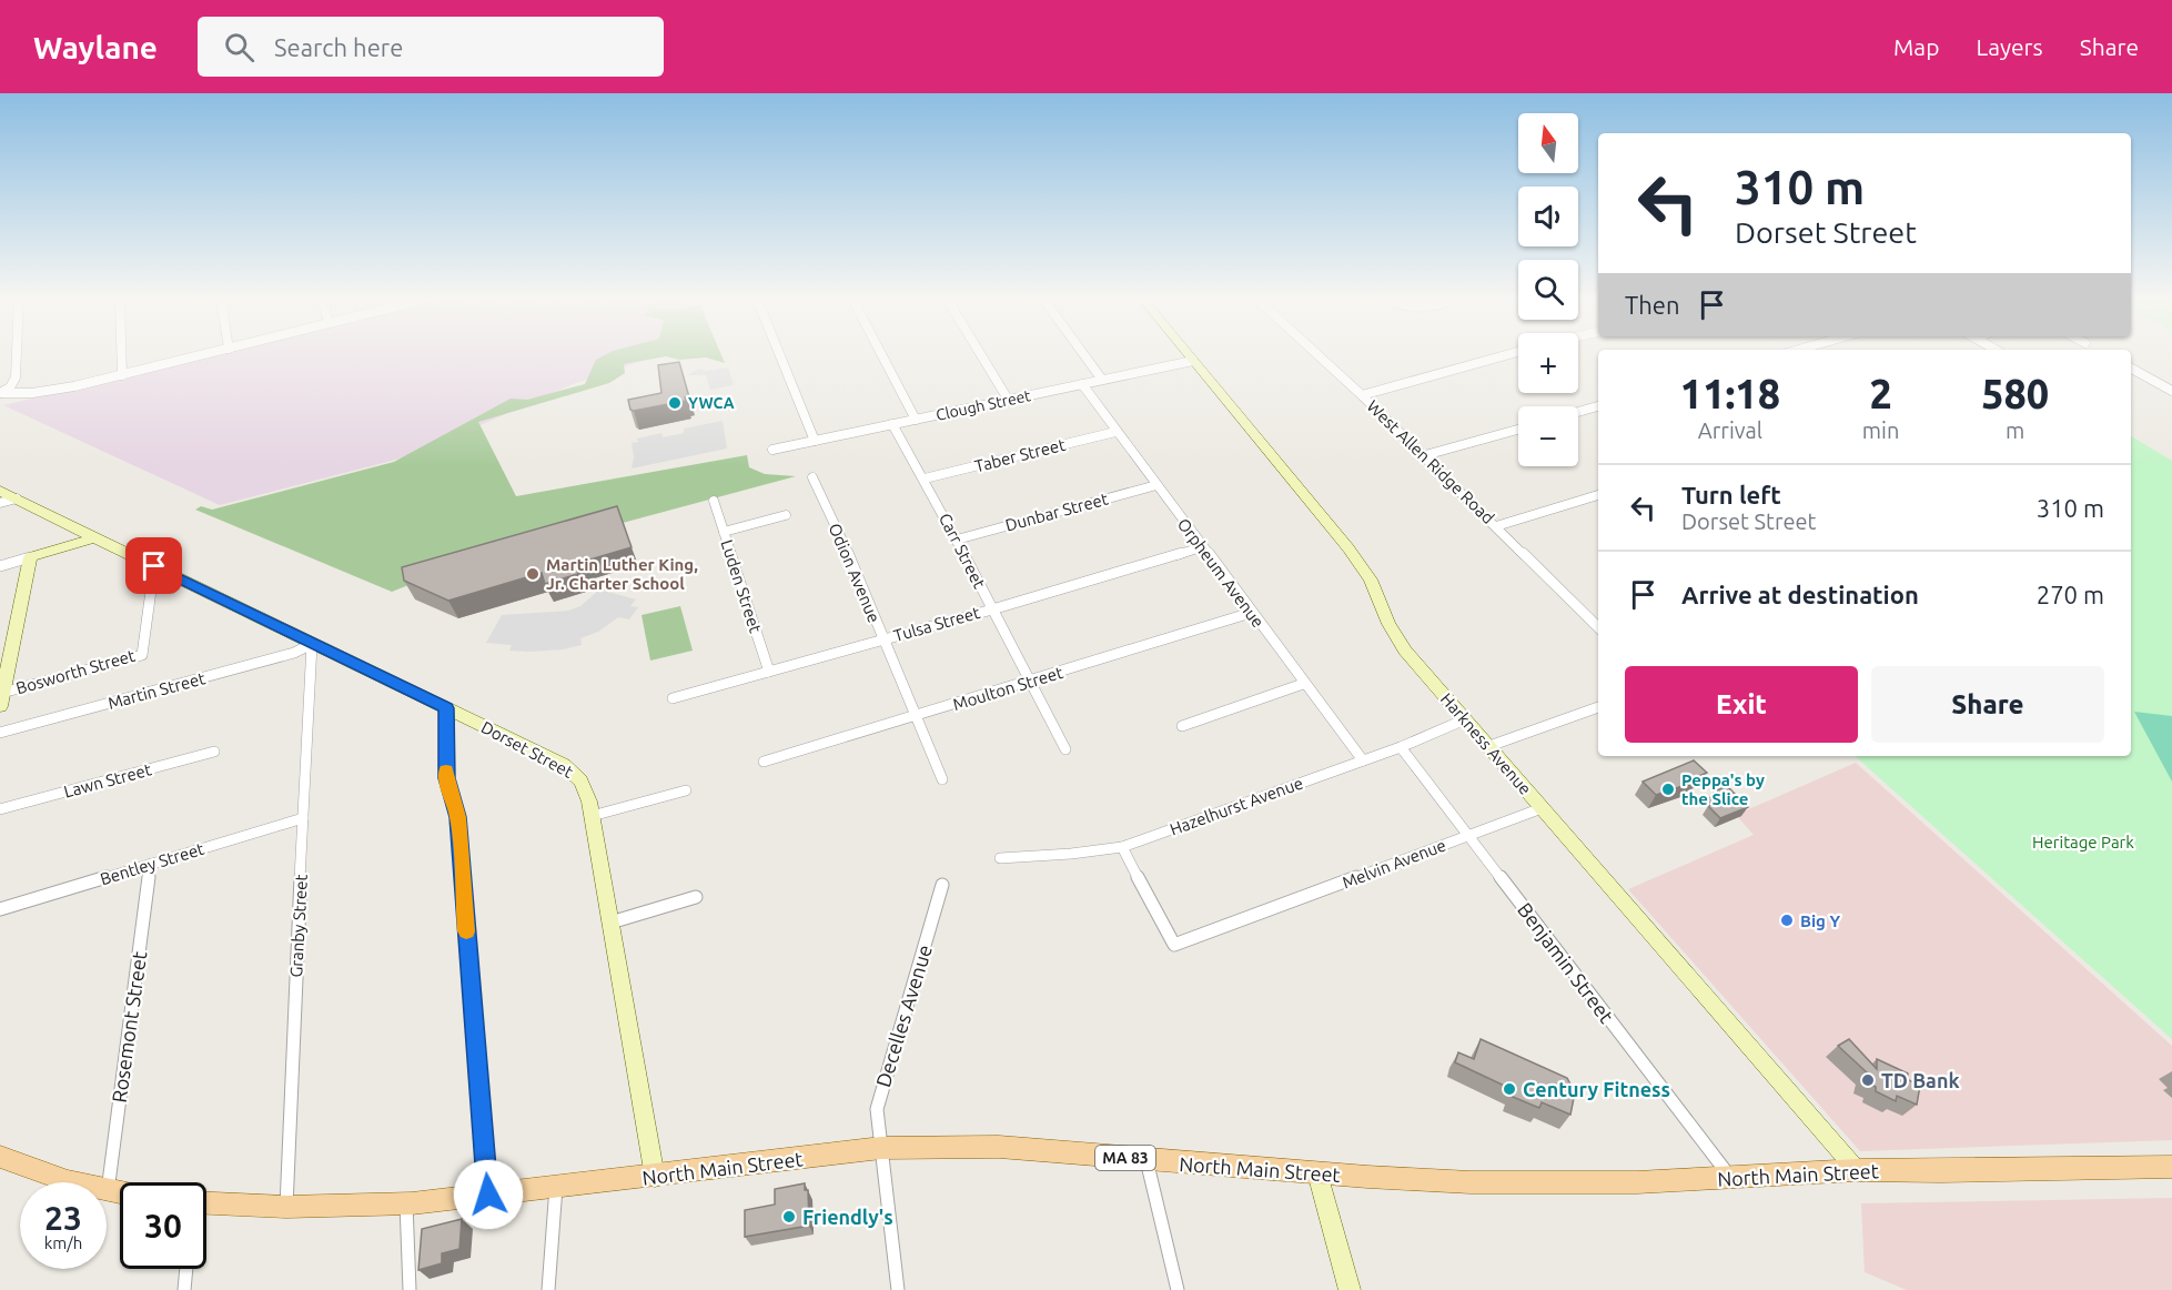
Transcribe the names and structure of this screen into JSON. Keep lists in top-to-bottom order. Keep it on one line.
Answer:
{"streets":{"main road":["MA 83","North Main Street"],"street":["Clough Street","Taber Street","West Allen Ridge Road","Dunbar Street","Carr Street","Odion Avenue","Orpheum Avenue","Luden Street","Tulsa Street","Bosworth Street","Moulton Street","Martin Street","Harkness Avenue","Dorset Street","Lawn Street","Hazelhurst Avenue","Bentley Street","Melvin Avenue","Granby Street","Benjamin Street","Decelles Avenue","Rosemont Street"]},"crossings":[["Clough Street","Carr Street"],["Clough Street","Orpheum Avenue"],["Clough Street","Harkness Avenue"],["Taber Street","Carr Street"],["Taber Street","Orpheum Avenue"],["Dunbar Street","Carr Street"],["Dunbar Street","Orpheum Avenue"],["Carr Street","Tulsa Street"],["Carr Street","Moulton Street"],["Odion Avenue","Tulsa Street"],["Odion Avenue","Moulton Street"],["Orpheum Avenue","Tulsa Street"],["Orpheum Avenue","Moulton Street"],["Orpheum Avenue","Hazelhurst Avenue"],["Luden Street","Tulsa Street"],["Bosworth Street","Dorset Street"],["Martin Street","Dorset Street"],["Martin Street","Granby Street"],["Harkness Avenue","Hazelhurst Avenue"],["Harkness Avenue","Melvin Avenue"],["Harkness Avenue","North Main Street"],["Dorset Street","Granby Street"],["Dorset Street","North Main Street"],["Hazelhurst Avenue","Melvin Avenue"],["Hazelhurst Avenue","Benjamin Street"],["Bentley Street","Granby Street"],["Bentley Street","Rosemont Street"],["Melvin Avenue","Benjamin Street"],["Granby Street","North Main Street"],["Benjamin Street","North Main Street"],["Decelles Avenue","North Main Street"]],"parks":["Heritage Park"],"places":["YWCA","Martin Luther King, Jr. Charter School","Peppa's by the Slice","Big Y","TD Bank","Century Fitness","Friendly's"],"north":"top","page":{"header":"Waylane","search":"Search here","nav":["Map","Layers","Share"],"map_buttons":["+","−"],"turn":["310 m","Dorset Street"],"then":"Then","eta":["11:18","Arrival","2","min","580","m"],"list":[{"name":"Turn left","note":"Dorset Street","value":"310 m"},{"name":"Arrive at destination","value":"270 m"}],"buttons":["Exit","Share"],"speed":"23 km/h","limit":"30"}}
